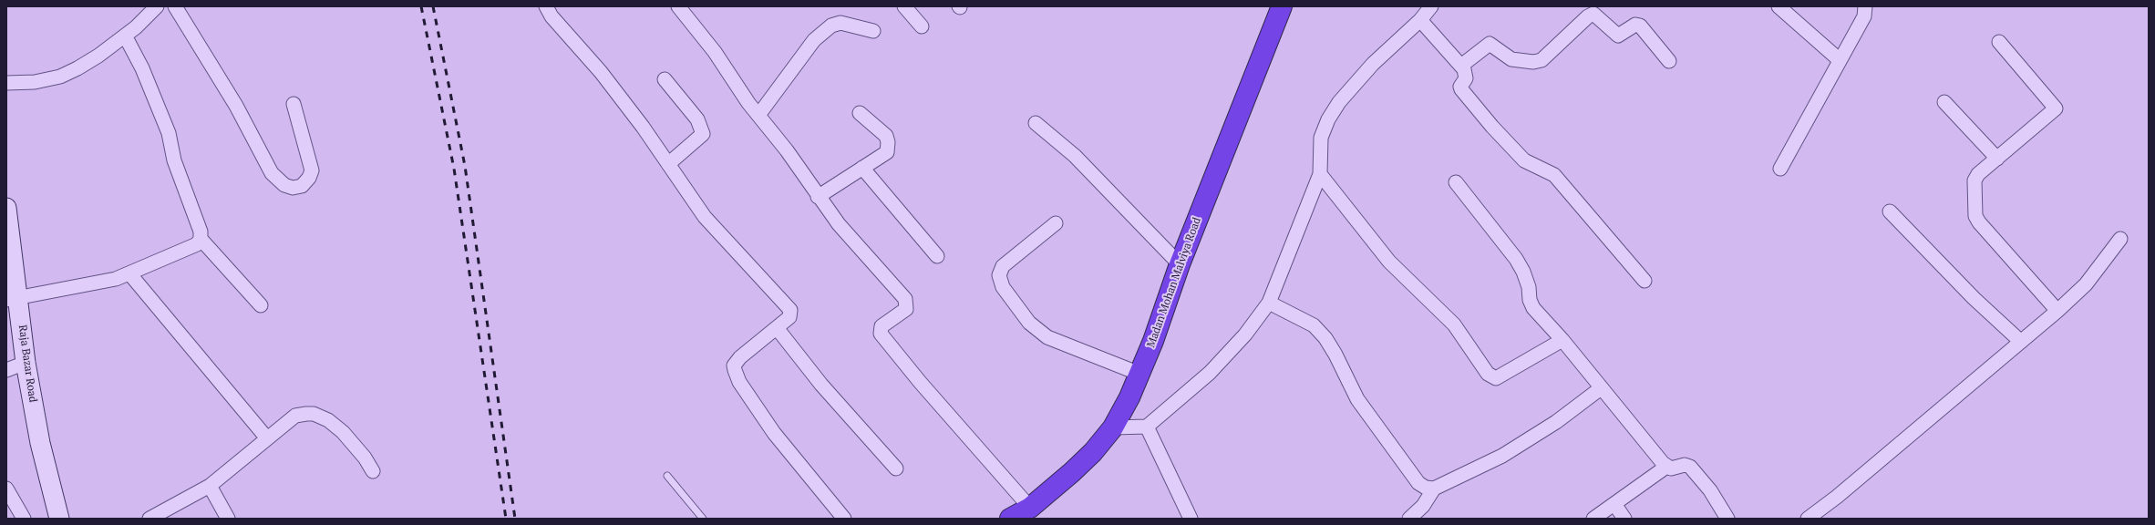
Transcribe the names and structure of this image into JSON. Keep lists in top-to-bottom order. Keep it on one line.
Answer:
{"streets":{"highway":["Madan Mohan Malviya Road"],"street":["Raja Bazar Road"]}}
